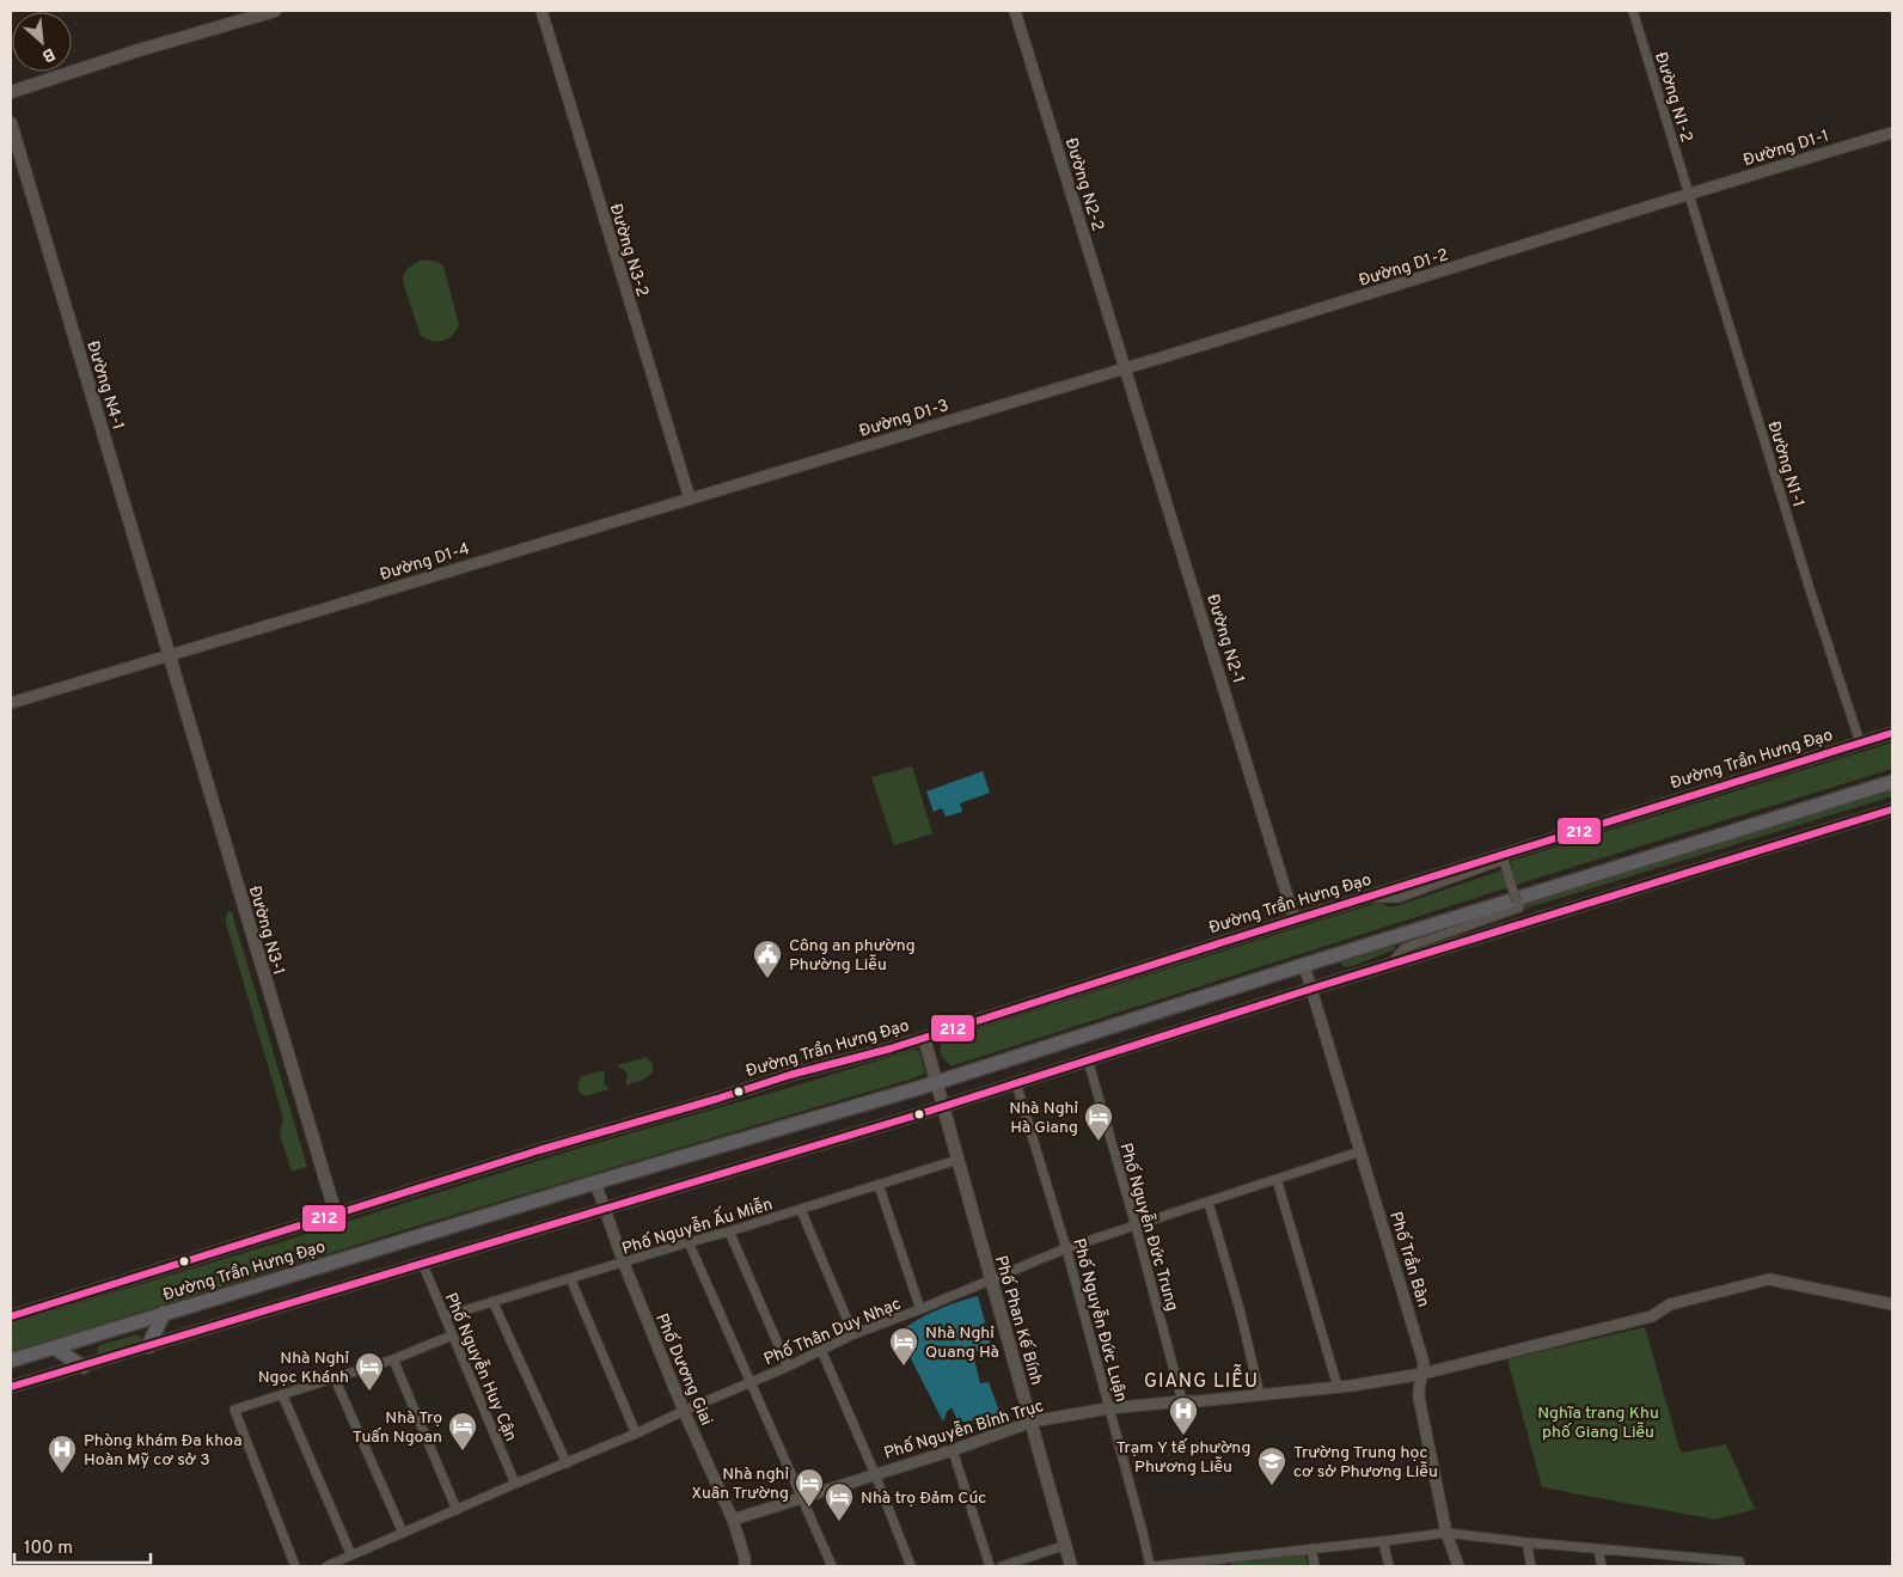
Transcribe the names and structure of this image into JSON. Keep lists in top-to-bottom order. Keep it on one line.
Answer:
{"streets":{"highway":["Đường Trần Hưng Đạo"],"main road":["Đường N4-1","Đường N3-1","Phố Phan Kế Bính"],"street":["Đường N1-2","Đường D1-1","Đường N2-2","Đường N3-2","Đường D1-2","Đường D1-3","Đường N1-1","Đường D1-4","Đường N2-1","Phố Nguyễn Ấu Miễn","Phố Nguyễn Đức Trung","Phố Trần Bàn","Phố Nguyễn Đức Luận","Phố Thân Duy Nhạc","Phố Nguyễn Huy Cận","Phố Dương Giai","Phố Nguyễn Bỉnh Trục"]},"crossings":[["Đường N1-2","Đường D1-1"],["Đường N1-2","Đường D1-2"],["Đường N1-2","Đường N1-1"],["Đường D1-1","Đường D1-2"],["Đường D1-1","Đường N1-1"],["Đường N2-2","Đường D1-2"],["Đường N2-2","Đường D1-3"],["Đường N2-2","Đường N2-1"],["Đường N3-2","Đường D1-3"],["Đường N3-2","Đường D1-4"],["Đường D1-2","Đường D1-3"],["Đường D1-2","Đường N1-1"],["Đường D1-2","Đường N2-1"],["Đường N4-1","Đường D1-4"],["Đường N4-1","Đường N3-1"],["Đường D1-3","Đường D1-4"],["Đường D1-3","Đường N2-1"],["Đường N1-1","Đường Trần Hưng Đạo"],["Đường D1-4","Đường N3-1"],["Đường N2-1","Đường Trần Hưng Đạo"],["Đường Trần Hưng Đạo","Đường N3-1"],["Đường Trần Hưng Đạo","Phố Trần Bàn"],["Đường Trần Hưng Đạo","Phố Phan Kế Bính"],["Đường Trần Hưng Đạo","Phố Dương Giai"],["Phố Nguyễn Ấu Miễn","Phố Phan Kế Bính"],["Phố Nguyễn Ấu Miễn","Phố Nguyễn Huy Cận"],["Phố Nguyễn Ấu Miễn","Phố Dương Giai"],["Phố Nguyễn Đức Trung","Phố Thân Duy Nhạc"],["Phố Nguyễn Đức Trung","Phố Nguyễn Bỉnh Trục"],["Phố Trần Bàn","Phố Thân Duy Nhạc"],["Phố Trần Bàn","Phố Nguyễn Bỉnh Trục"],["Phố Phan Kế Bính","Phố Thân Duy Nhạc"],["Phố Phan Kế Bính","Phố Nguyễn Bỉnh Trục"],["Phố Nguyễn Đức Luận","Phố Thân Duy Nhạc"],["Phố Nguyễn Đức Luận","Phố Nguyễn Bỉnh Trục"],["Phố Thân Duy Nhạc","Phố Nguyễn Huy Cận"],["Phố Thân Duy Nhạc","Phố Dương Giai"],["Phố Dương Giai","Phố Nguyễn Bỉnh Trục"]],"districts":["GIANG LIỄU"],"parks":["Nghĩa trang Khu phố Giang Liễu"],"places":{"public building":["Công an phường Phường Liễu"],"hotel":["Nhà Nghỉ Hà Giang","Nhà Nghỉ Quang Hà","Nhà Nghỉ Ngọc Khánh","Nhà Trọ Tuấn Ngoan","Nhà nghỉ Xuân Trường","Nhà trọ Đảm Cúc"],"hospital":["Trạm Y tế phường Phương Liễu","Phòng khám Đa khoa Hoàn Mỹ cơ sở 3"],"school or university":["Trường Trung học cơ sở Phương Liễu"]},"lines":["transit line 212"],"scale_bar":"100 m","north":"bottom right"}
